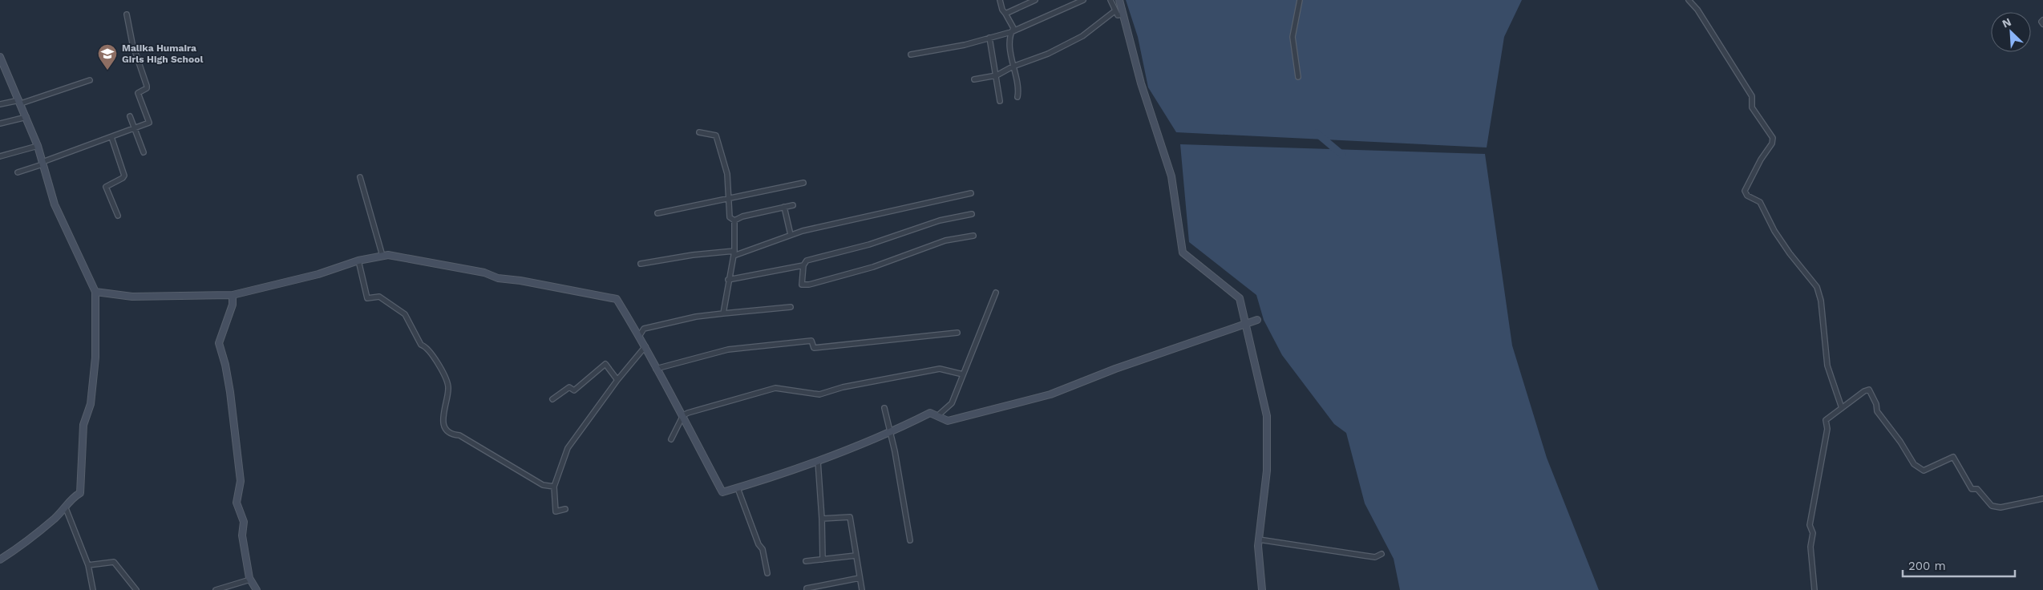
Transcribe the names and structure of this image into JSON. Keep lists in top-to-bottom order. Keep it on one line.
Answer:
{"places":{"school or university":["Malika Humaira Girls High School"]},"scale_bar":"200 m","north":"top left"}
